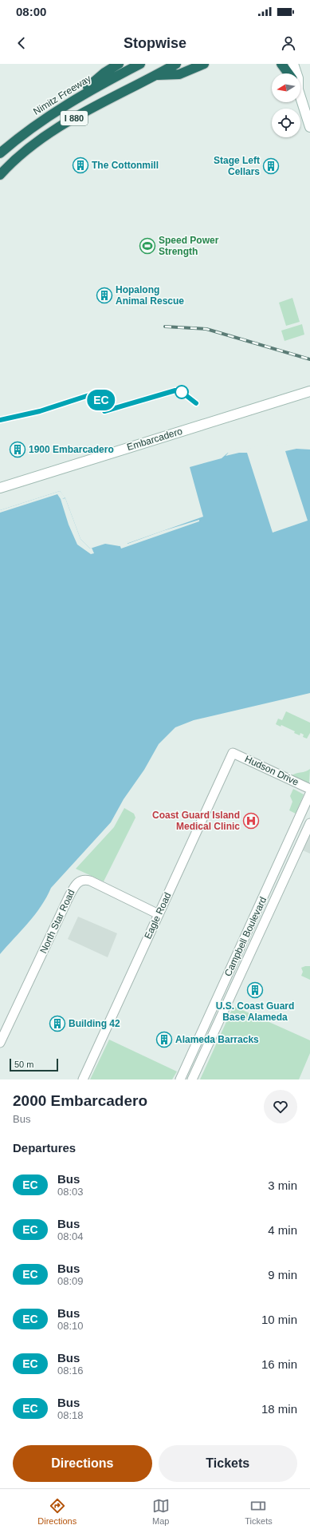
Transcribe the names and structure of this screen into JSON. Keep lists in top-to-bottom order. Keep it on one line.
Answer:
{"streets":{"highway":["Nimitz Freeway","I 880"],"main road":["Embarcadero"],"street":["Hudson Drive","Eagle Road","North Star Road","Campbell Boulevard"]},"crossings":[["Hudson Drive","Eagle Road"],["Eagle Road","North Star Road"]],"places":{"building":["The Cottonmill","Stage Left Cellars","Hopalong Animal Rescue","1900 Embarcadero","U.S. Coast Guard Base Alameda","Building 42","Alameda Barracks"],"sports":["Speed Power Strength"],"hospital":["Coast Guard Island Medical Clinic"]},"lines":["bus line EC"],"scale_bar":"50 m","north":"left","page":{"status":"08:00","header":"Stopwise","on_map":"EC","scale":"50 m","heading":[["2000 Embarcadero","Bus"],"Departures"],"list":[{"mark":"EC","name":"Bus","note":"08:03","value":"3 min"},{"mark":"EC","name":"Bus","note":"08:04","value":"4 min"},{"mark":"EC","name":"Bus","note":"08:09","value":"9 min"},{"mark":"EC","name":"Bus","note":"08:10","value":"10 min"},{"mark":"EC","name":"Bus","note":"08:16","value":"16 min"},{"mark":"EC","name":"Bus","note":"08:18","value":"18 min"}],"buttons":["Directions","Tickets"],"tabs":["Directions","Map","Tickets"]}}
